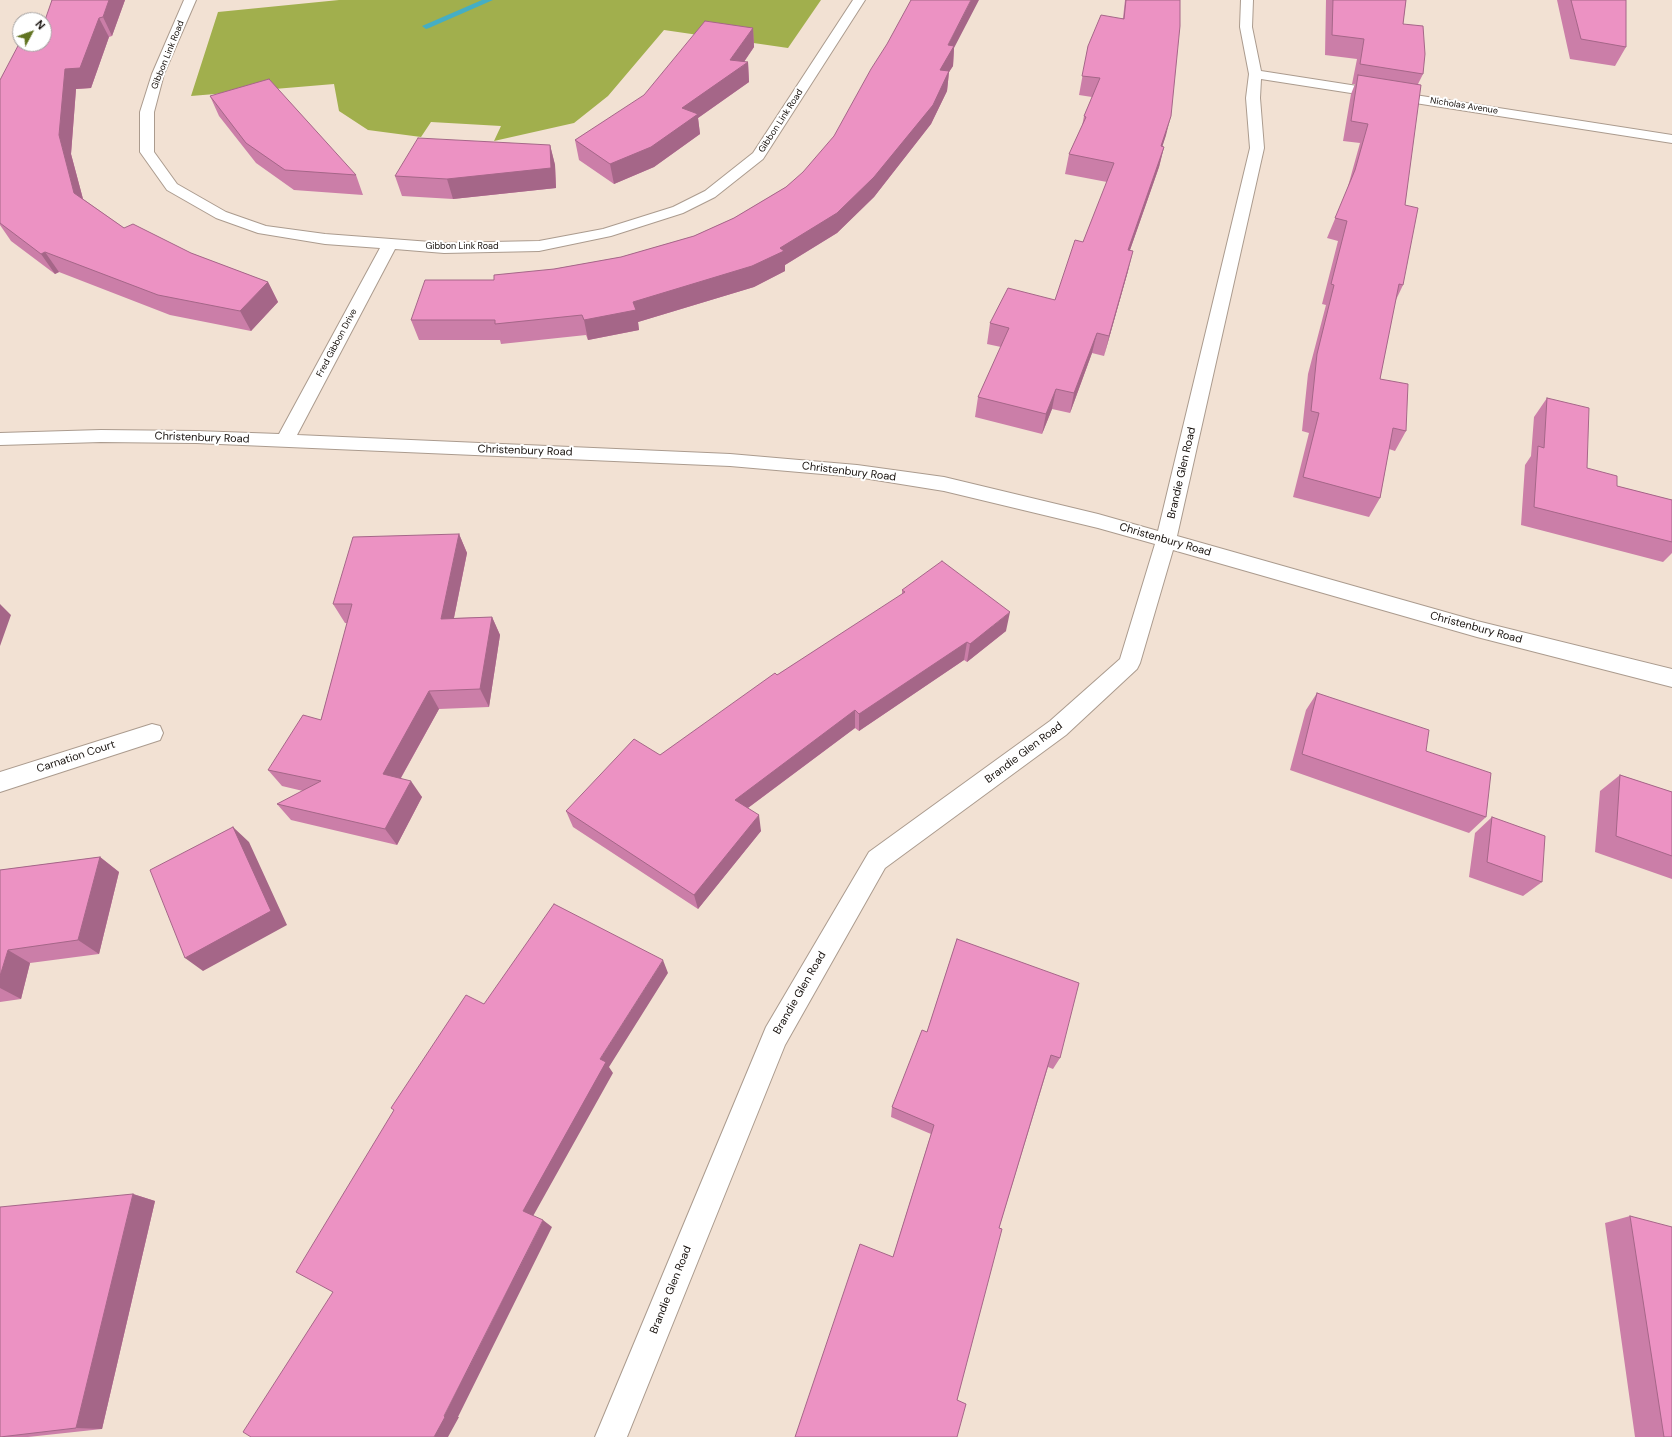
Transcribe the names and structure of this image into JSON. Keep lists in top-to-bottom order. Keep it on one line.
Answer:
{"streets":{"street":["Gibbon Link Road","Nicholas Avenue","Fred Gibbon Drive","Christenbury Road","Brandie Glen Road","Carnation Court"]},"crossings":[["Gibbon Link Road","Fred Gibbon Drive"],["Nicholas Avenue","Brandie Glen Road"],["Fred Gibbon Drive","Christenbury Road"],["Christenbury Road","Brandie Glen Road"]],"north":"top right"}
